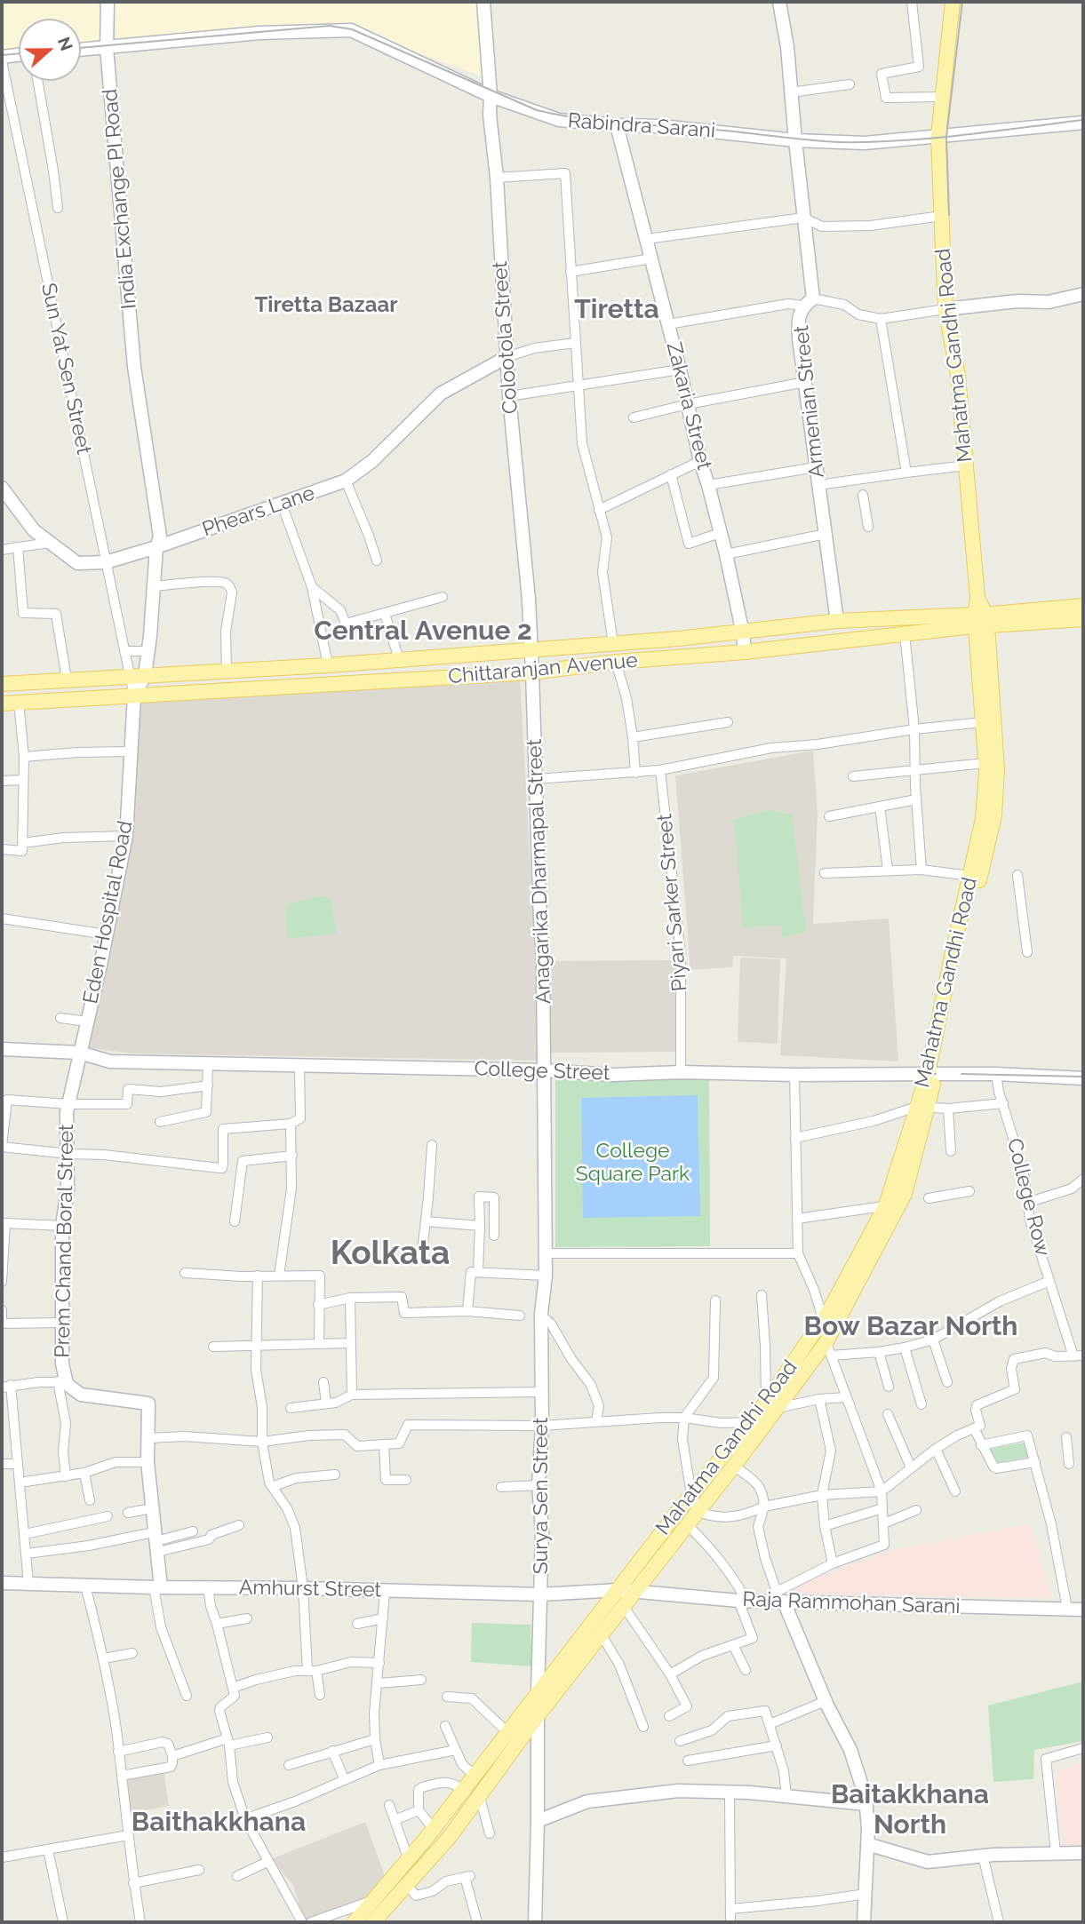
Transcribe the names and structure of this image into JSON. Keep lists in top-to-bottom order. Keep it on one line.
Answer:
{"streets":{"main road":["Rabindra Sarani","India Exchange PI Road","Colootola Street","Mahatma Gandhi Road","Armenian Street","Zakaria Street","Phears Lane","Chittaranjan Avenue","Anagarika Dharmapal Street","Eden Hospital Road","College Street","Prem Chand Boral Street","Surya Sen Street","Amhurst Street","Raja Rammohan Sarani"],"street":["Sun Yat Sen Street","Piyari Sarker Street","College Row"]},"crossings":[["Rabindra Sarani","India Exchange PI Road"],["Rabindra Sarani","Colootola Street"],["Rabindra Sarani","Mahatma Gandhi Road"],["Rabindra Sarani","Armenian Street"],["Rabindra Sarani","Zakaria Street"],["India Exchange PI Road","Sun Yat Sen Street"],["India Exchange PI Road","Phears Lane"],["India Exchange PI Road","Chittaranjan Avenue"],["India Exchange PI Road","Eden Hospital Road"],["Colootola Street","Phears Lane"],["Colootola Street","Chittaranjan Avenue"],["Colootola Street","Anagarika Dharmapal Street"],["Mahatma Gandhi Road","Chittaranjan Avenue"],["Mahatma Gandhi Road","College Street"],["Mahatma Gandhi Road","Surya Sen Street"],["Mahatma Gandhi Road","Amhurst Street"],["Mahatma Gandhi Road","Raja Rammohan Sarani"],["Sun Yat Sen Street","Phears Lane"],["Sun Yat Sen Street","Chittaranjan Avenue"],["Sun Yat Sen Street","Eden Hospital Road"],["Zakaria Street","Chittaranjan Avenue"],["Chittaranjan Avenue","Anagarika Dharmapal Street"],["Chittaranjan Avenue","Eden Hospital Road"],["Anagarika Dharmapal Street","College Street"],["Anagarika Dharmapal Street","Surya Sen Street"],["Piyari Sarker Street","College Street"],["Eden Hospital Road","College Street"],["Eden Hospital Road","Prem Chand Boral Street"],["College Street","College Row"],["College Street","Prem Chand Boral Street"],["College Street","Surya Sen Street"],["Prem Chand Boral Street","Amhurst Street"],["Surya Sen Street","Amhurst Street"],["Amhurst Street","Raja Rammohan Sarani"]],"districts":["Tiretta Bazaar","Tiretta","Central Avenue 2","Kolkata","Bow Bazar North","Baitakkhana North","Baithakkhana"],"parks":["College Square Park"],"north":"right"}
